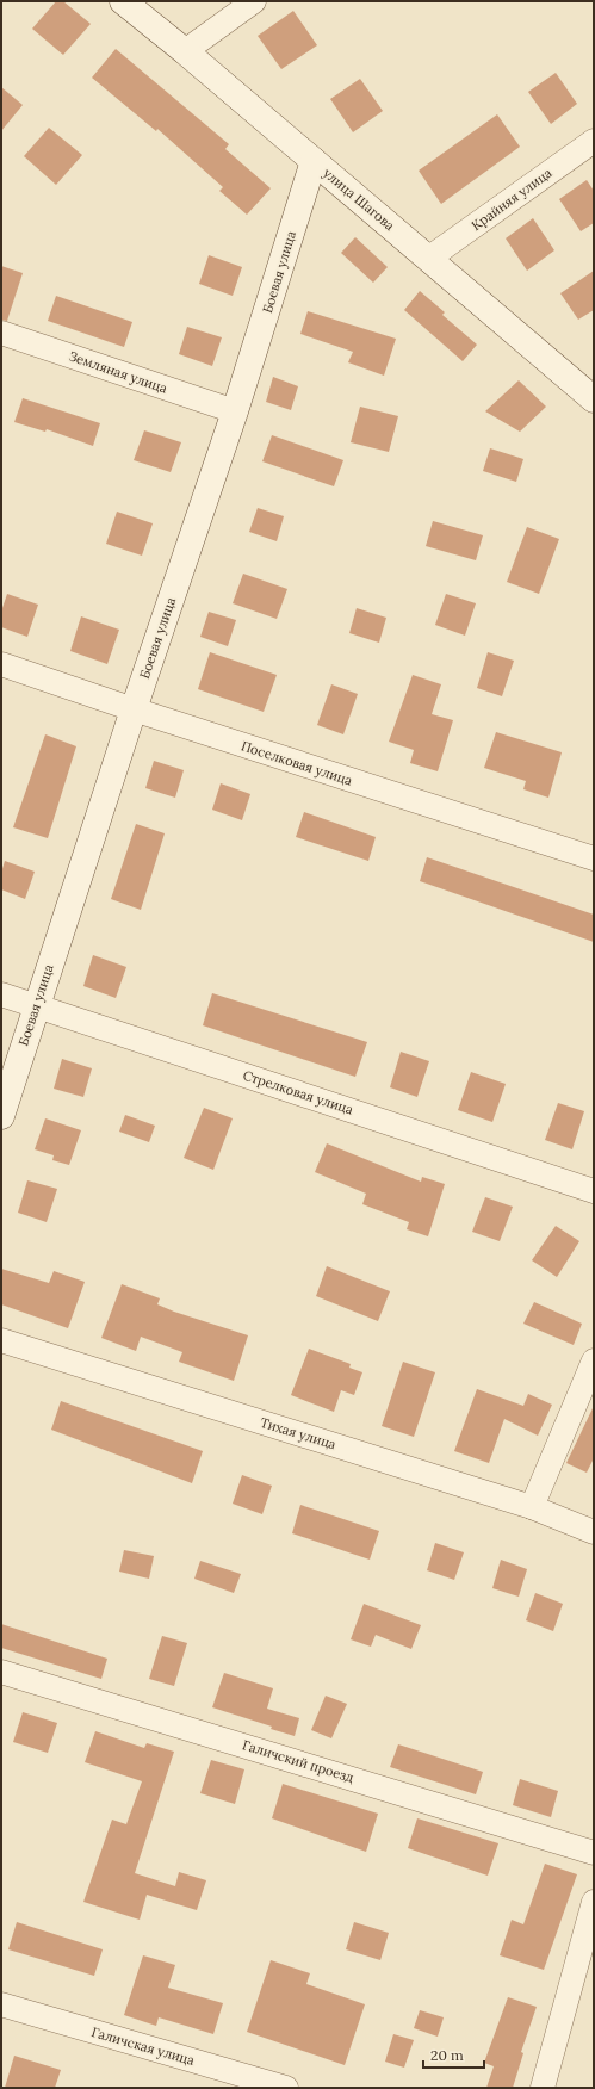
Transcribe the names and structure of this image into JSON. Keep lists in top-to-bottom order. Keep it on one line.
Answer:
{"streets":{"street":["улица Шагова","Крайняя улица","Боевая улица","Земляная улица","Поселковая улица","Стрелковая улица","Тихая улица","Галичский проезд","Галичская улица"]},"crossings":[["улица Шагова","Крайняя улица"],["улица Шагова","Боевая улица"],["Боевая улица","Земляная улица"],["Боевая улица","Поселковая улица"],["Боевая улица","Стрелковая улица"]],"scale_bar":"20 m"}
